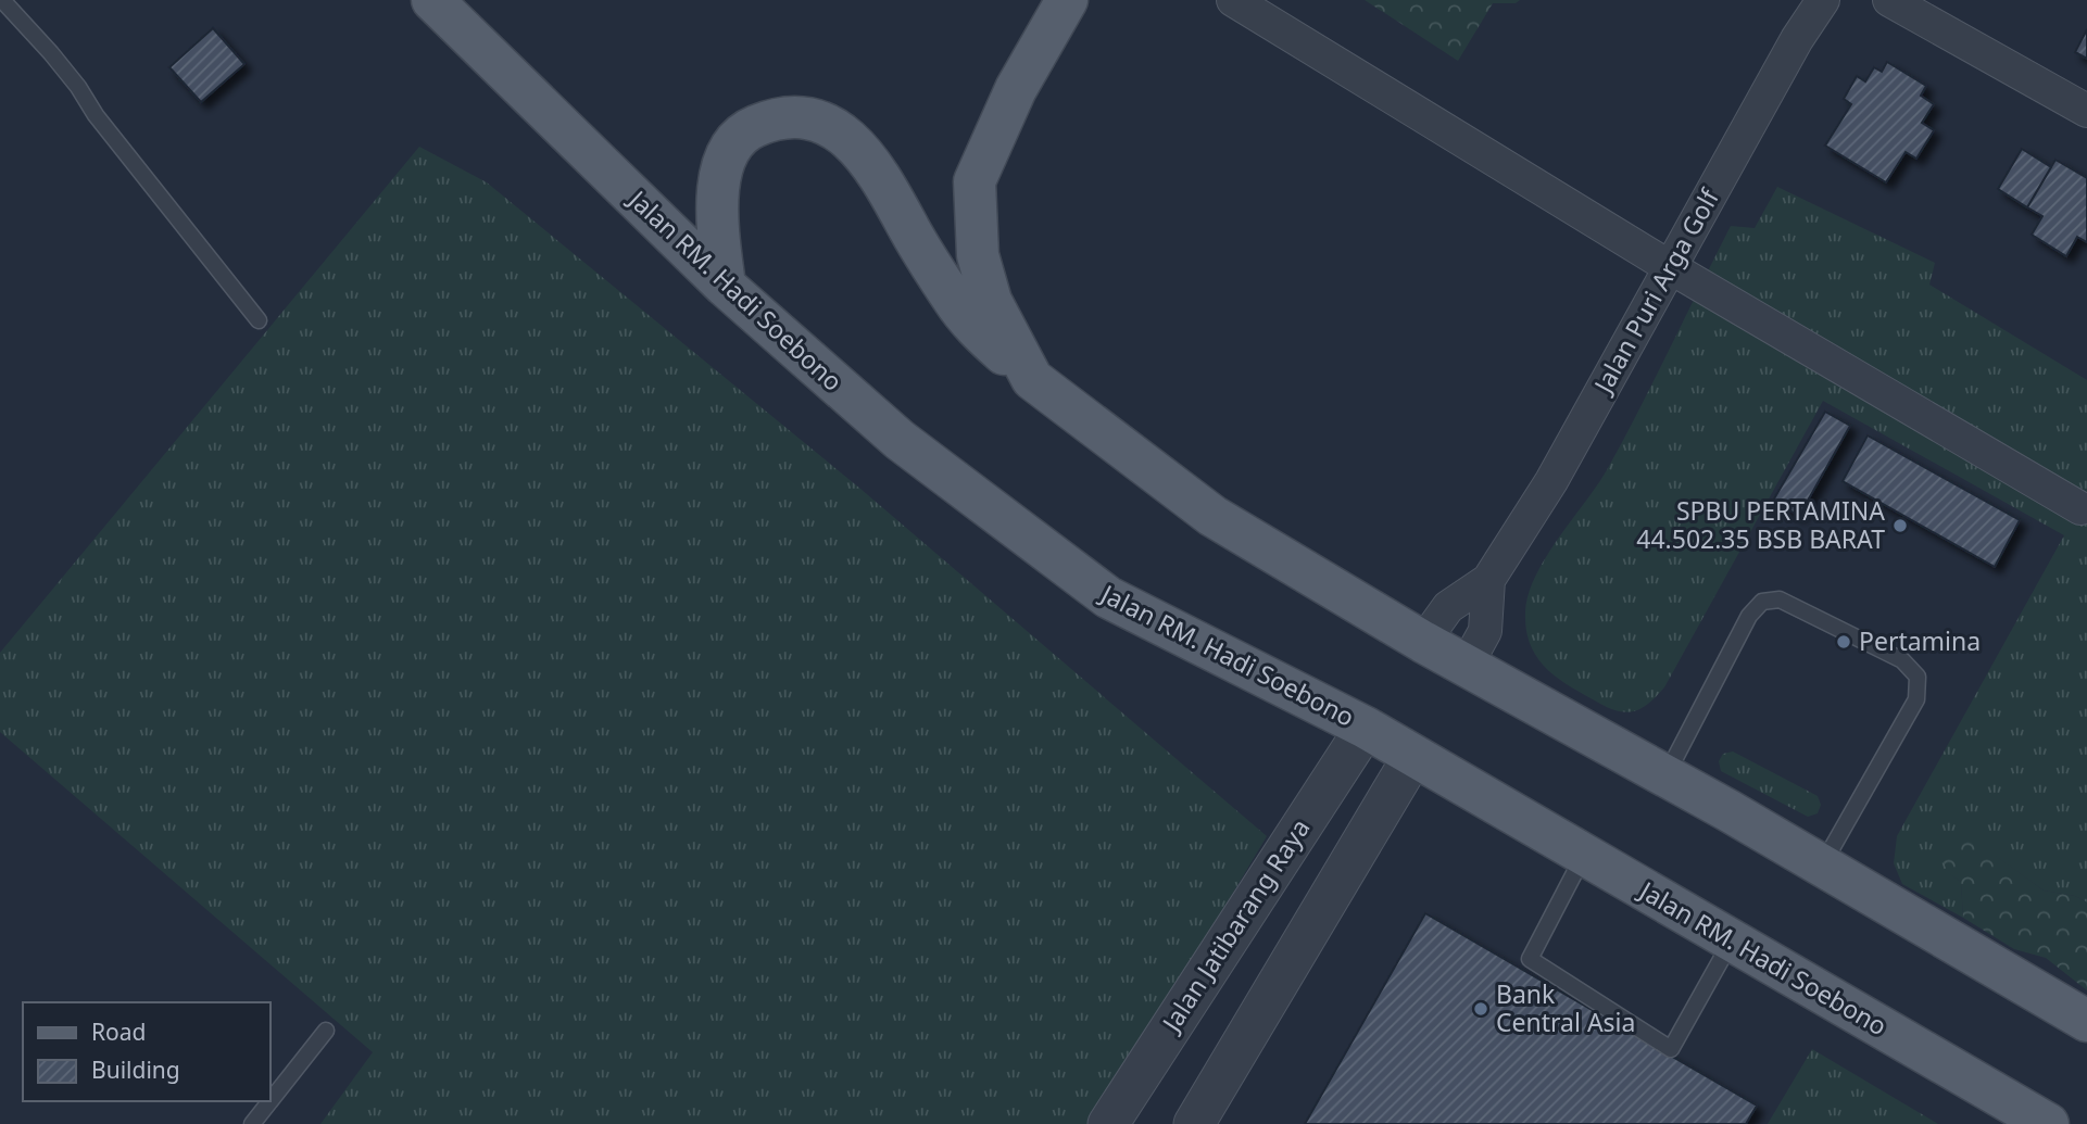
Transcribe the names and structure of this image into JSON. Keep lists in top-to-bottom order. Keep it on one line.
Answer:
{"streets":{"main road":["Jalan RM. Hadi Soebono"],"street":["Jalan Puri Arga Golf","Jalan Jatibarang Raya"]},"crossings":[["Jalan RM. Hadi Soebono","Jalan Jatibarang Raya"]],"places":["SPBU PERTAMINA 44.502.35 BSB BARAT","Pertamina","Bank Central Asia"],"legend":["Road","Building"]}
